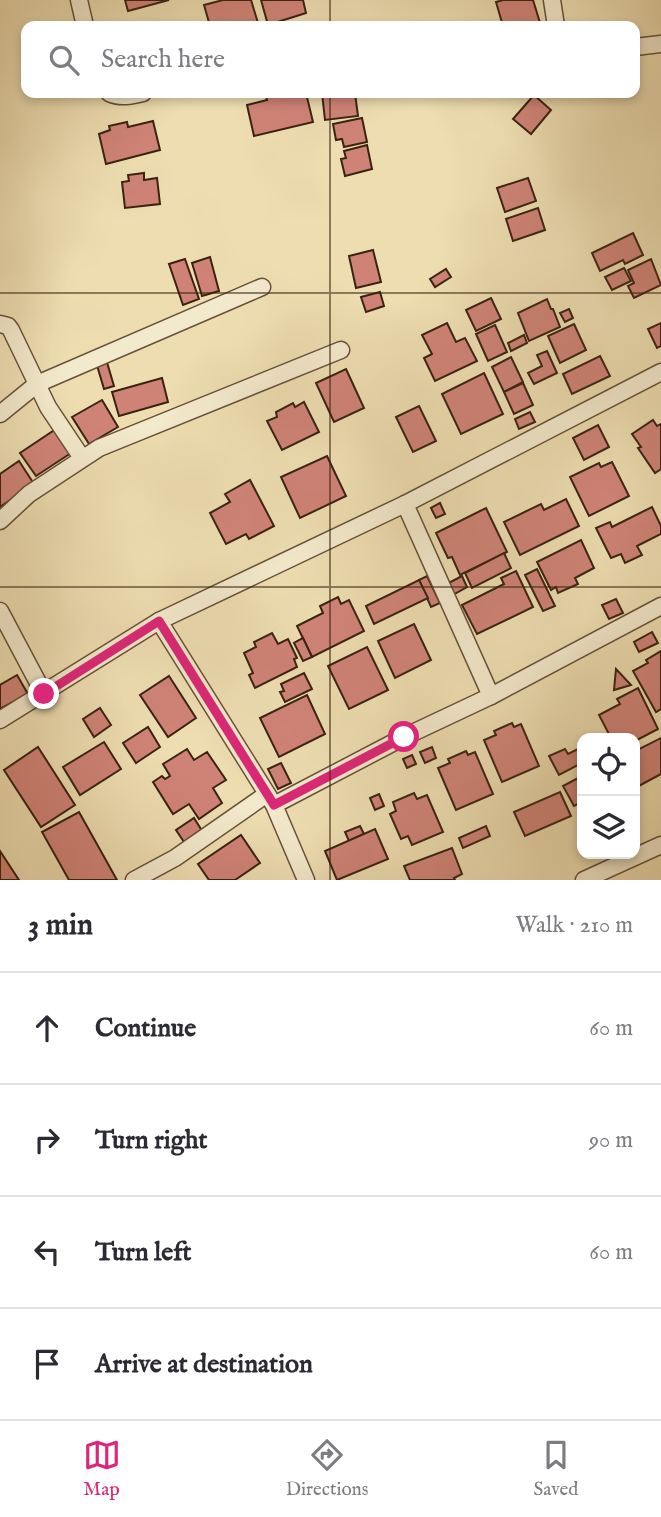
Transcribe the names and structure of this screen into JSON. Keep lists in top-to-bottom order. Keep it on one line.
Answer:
{"page":{"search":"Search here","heading":["3 min","Walk · 210 m"],"list":[["Continue","60 m"],["Turn right","90 m"],["Turn left","60 m"],"Arrive at destination"],"nav":["Map","Directions","Saved"]}}
